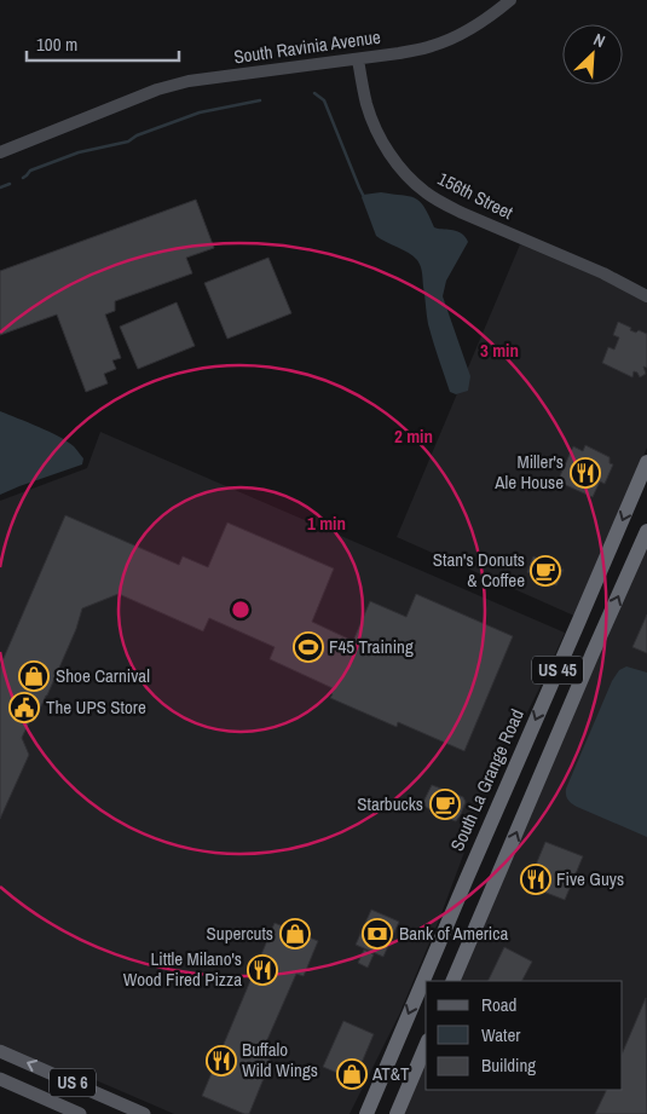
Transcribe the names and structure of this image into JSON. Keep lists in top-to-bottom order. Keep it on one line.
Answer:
{"streets":{"highway":["US 45","South La Grange Road"],"main road":["US 6"],"street":["South Ravinia Avenue","156th Street"]},"crossings":[["South Ravinia Avenue","156th Street"]],"places":{"restaurant":["Miller's Ale House","Five Guys","Little Milano's Wood Fired Pizza","Buffalo Wild Wings"],"cafe":["Stan's Donuts & Coffee","Starbucks"],"sports":["F45 Training"],"shop":["Shoe Carnival","Supercuts","AT&T"],"public building":["The UPS Store"],"bank":["Bank of America"]},"legend":["Road","Water","Building"],"scale_bar":"100 m","north":"top right","rings":["3 min","2 min","1 min"]}
